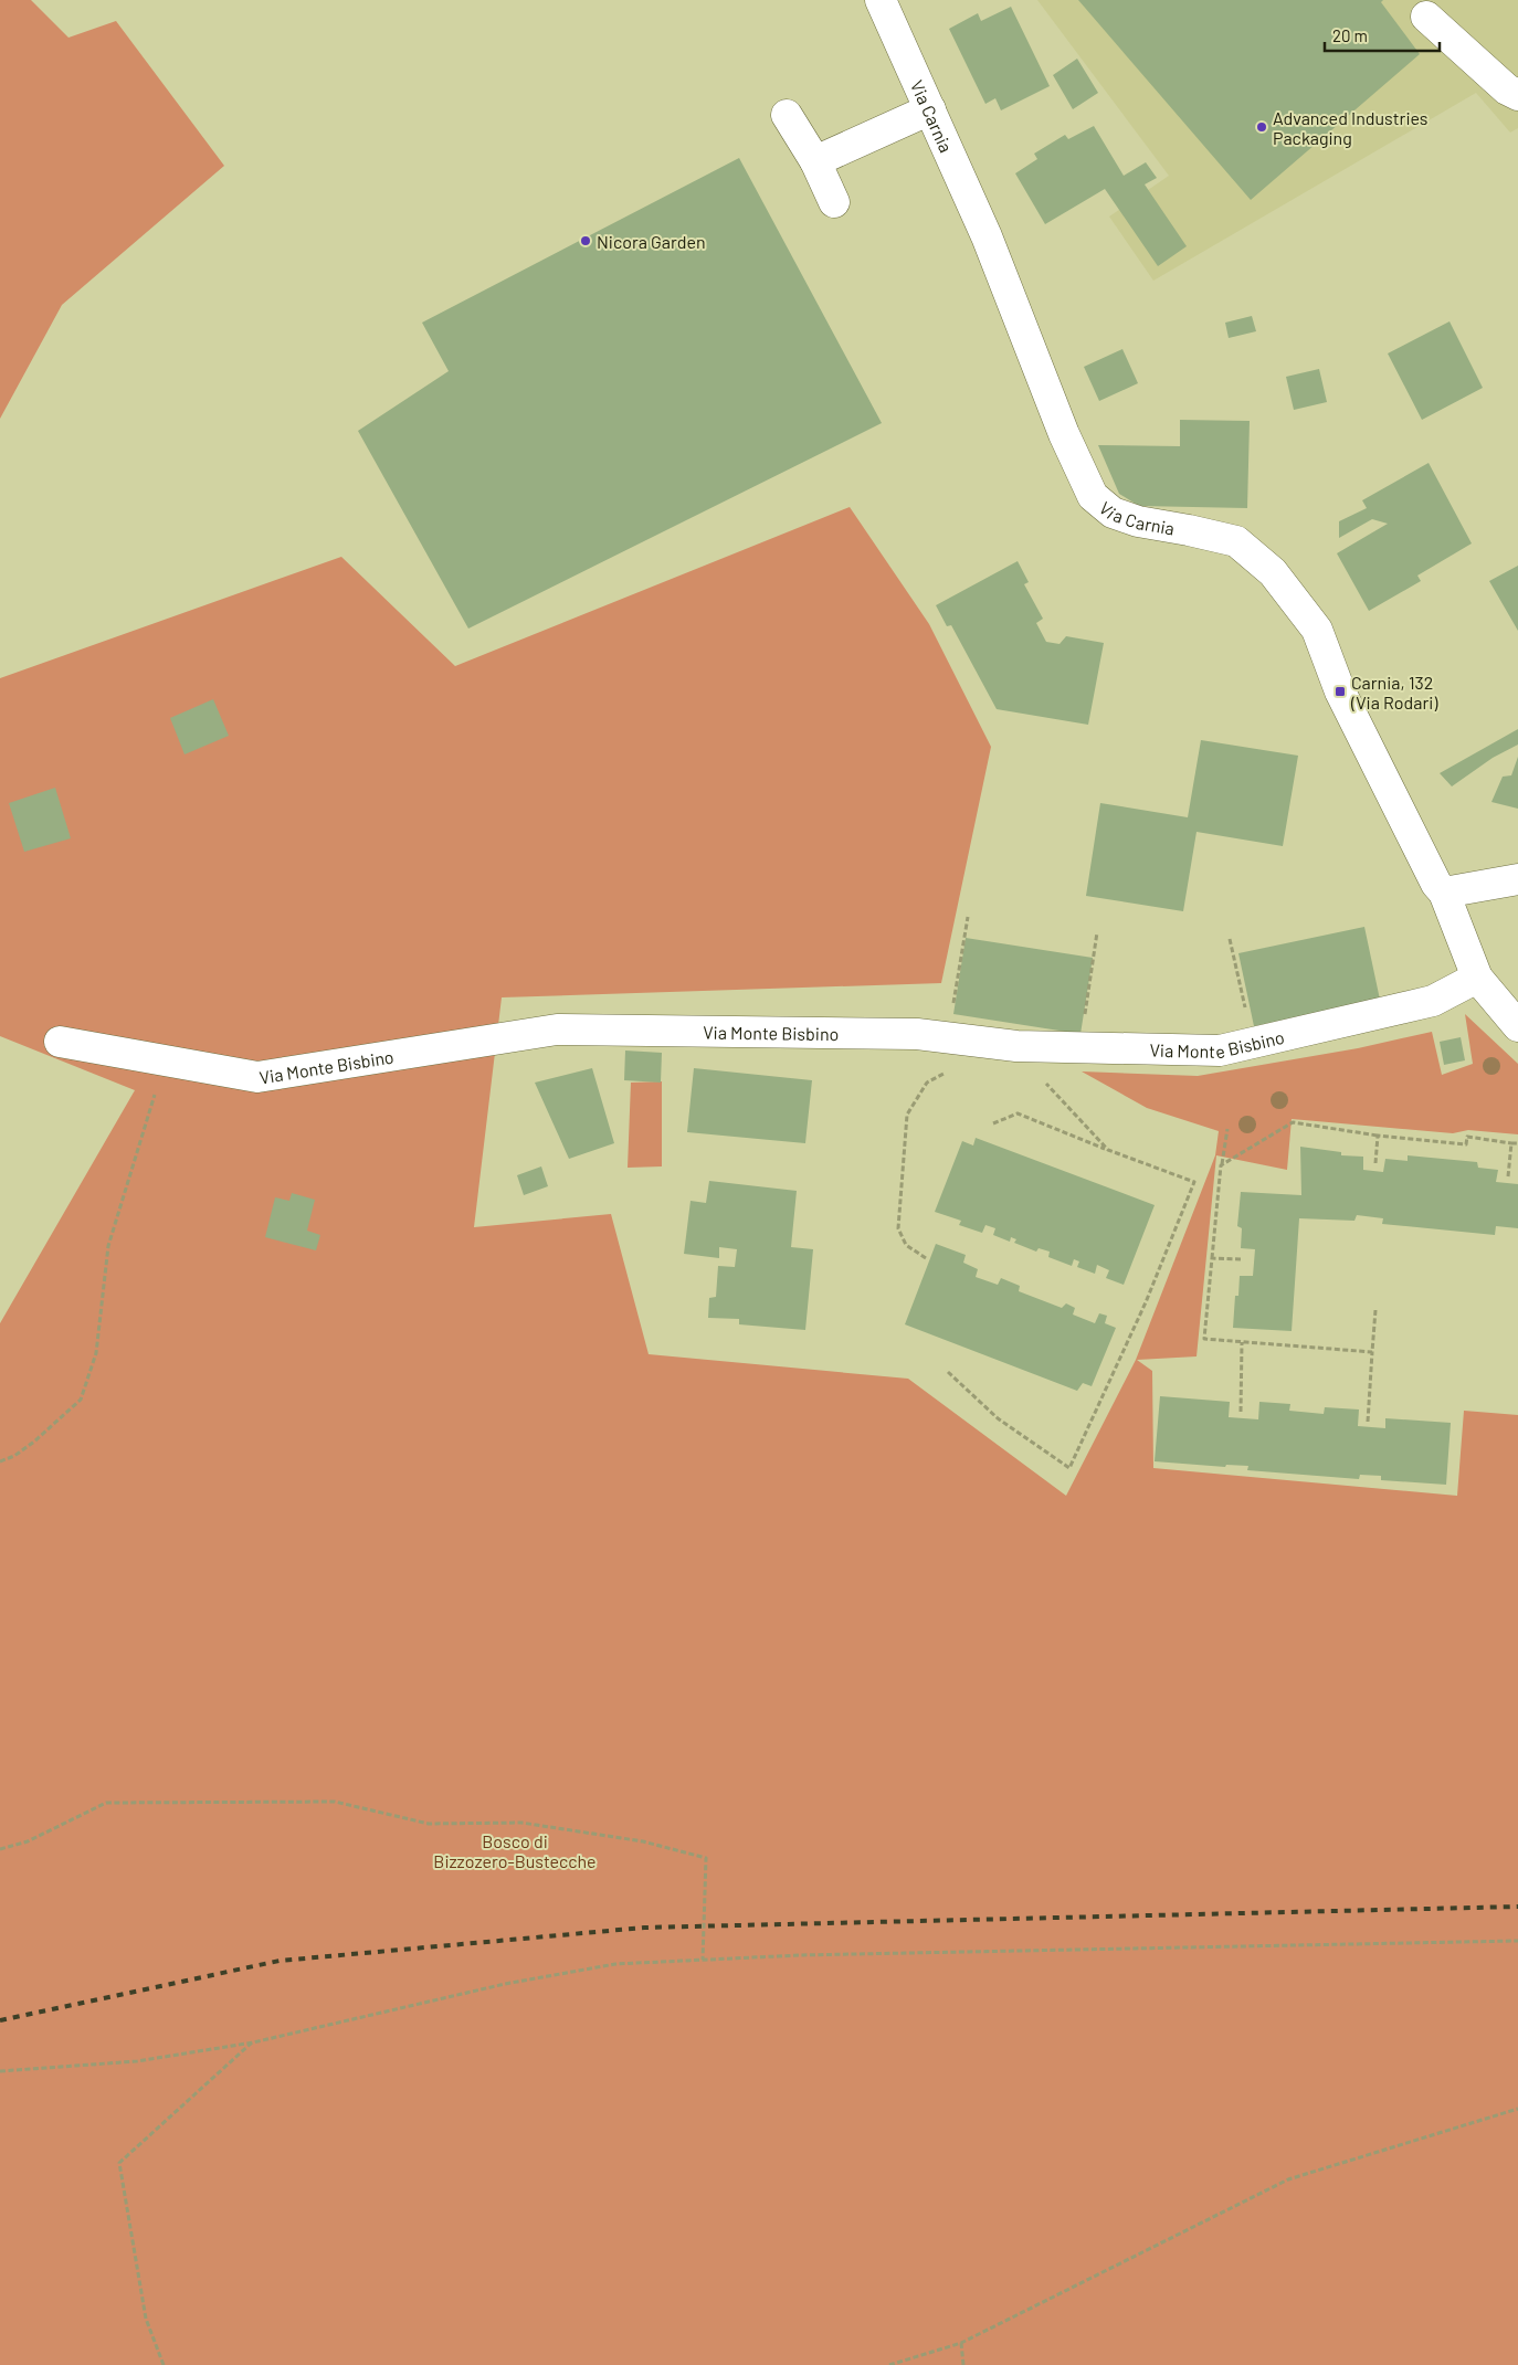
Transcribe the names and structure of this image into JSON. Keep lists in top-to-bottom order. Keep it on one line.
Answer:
{"streets":{"street":["Via Carnia","Via Monte Bisbino"]},"crossings":[["Via Carnia","Via Monte Bisbino"]],"parks":["Bosco di Bizzozero-Bustecche"],"places":{"other":["Advanced Industries Packaging","Nicora Garden"],"transit":["Carnia, 132 (Via Rodari)"]},"scale_bar":"20 m"}
